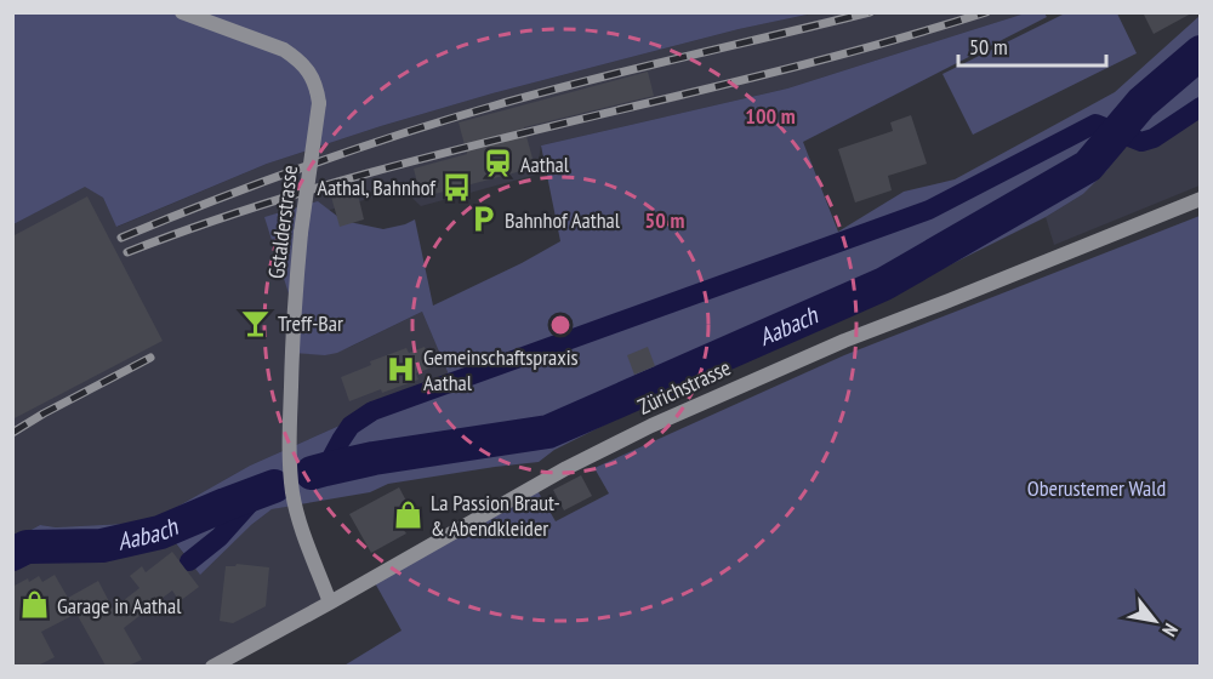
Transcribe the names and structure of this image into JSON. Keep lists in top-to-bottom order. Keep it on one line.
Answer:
{"streets":{"main road":["Gstalderstrasse","Zürichstrasse"]},"crossings":[["Gstalderstrasse","Zürichstrasse"]],"water":["Aabach"],"parks":["Oberustemer Wald"],"places":{"station":["Aathal"],"bus stop":["Aathal, Bahnhof"],"parking":["Bahnhof Aathal"],"bar":["Treff-Bar"],"hospital":["Gemeinschaftspraxis Aathal"],"shop":["La Passion Braut- & Abendkleider","Garage in Aathal"]},"scale_bar":"50 m","north":"bottom right","rings":["100 m","50 m"]}
